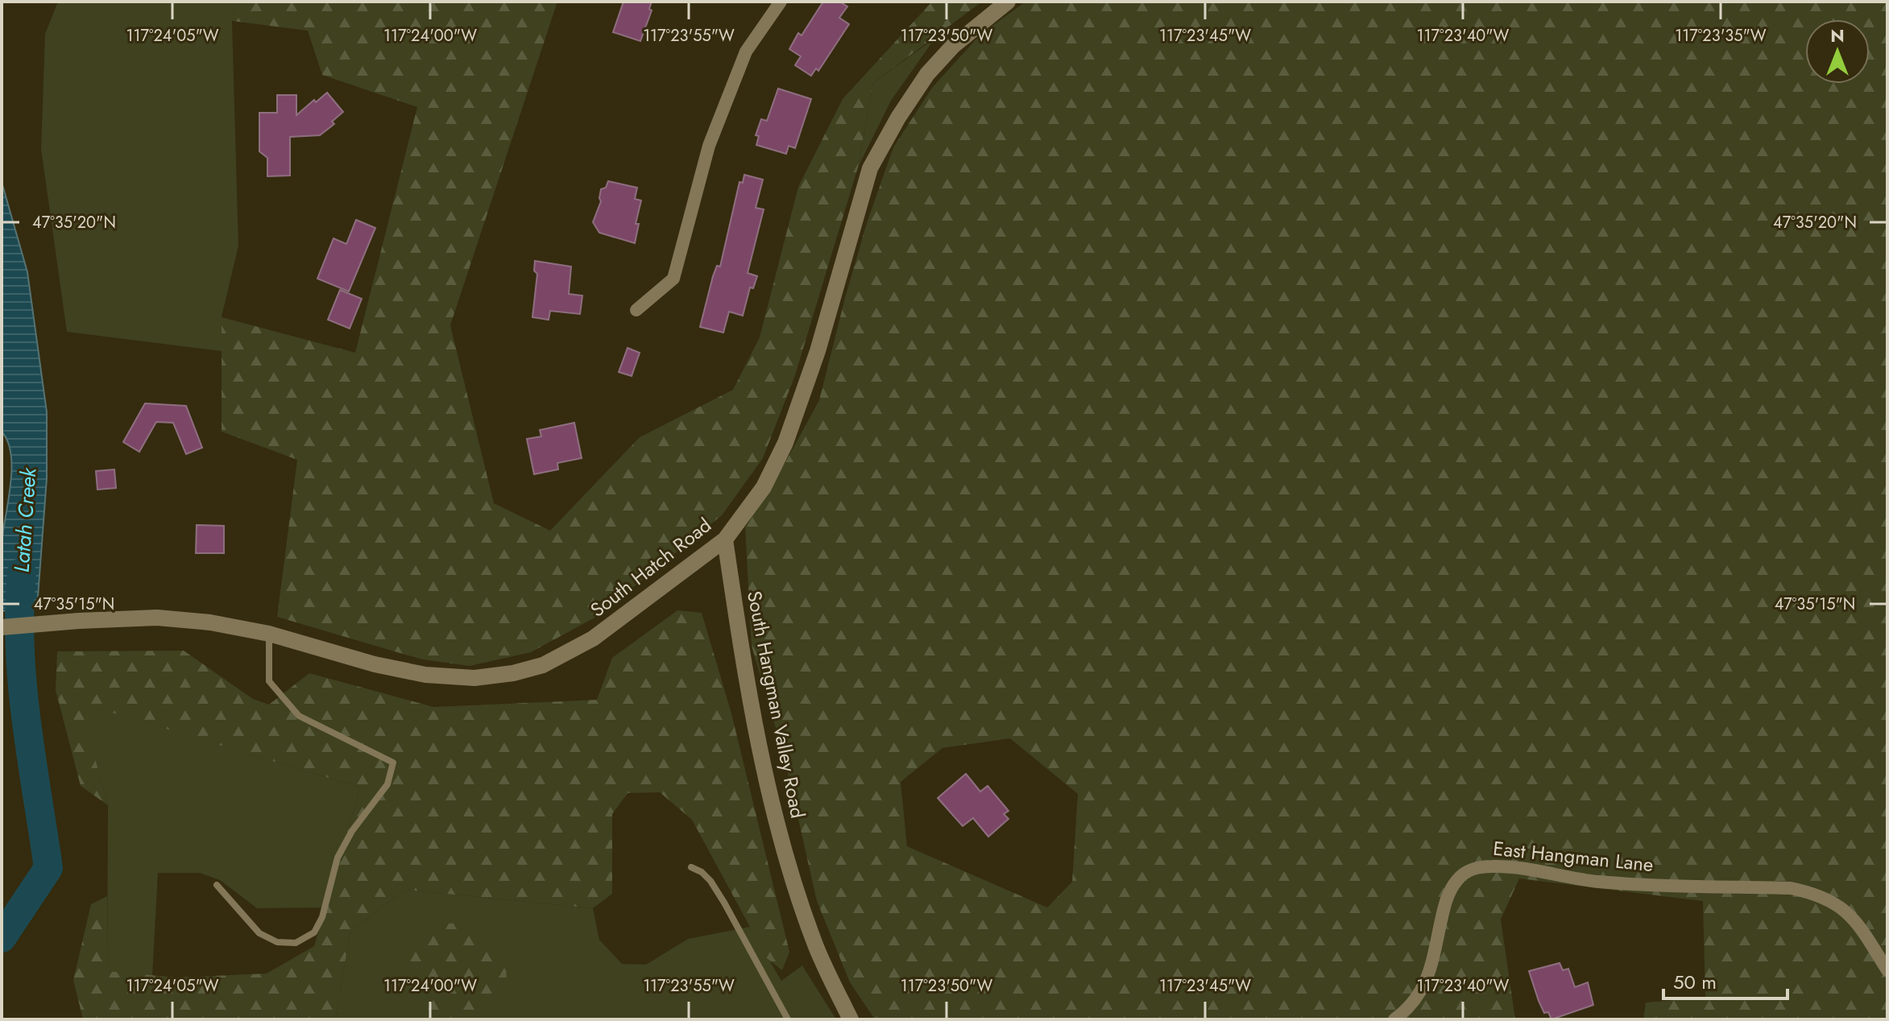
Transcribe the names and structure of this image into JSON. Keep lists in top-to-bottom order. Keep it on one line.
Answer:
{"streets":{"main road":["South Hatch Road","South Hangman Valley Road"],"street":["East Hangman Lane"]},"crossings":[["South Hatch Road","South Hangman Valley Road"]],"water":["Latah Creek"],"scale_bar":"50 m","north":"top","coordinates":["117°24'05\"W","117°24'00\"W","117°23'55\"W","117°23'50\"W","117°23'45\"W","117°23'40\"W","117°23'35\"W","47°35'20\"N","47°35'15\"N"]}
